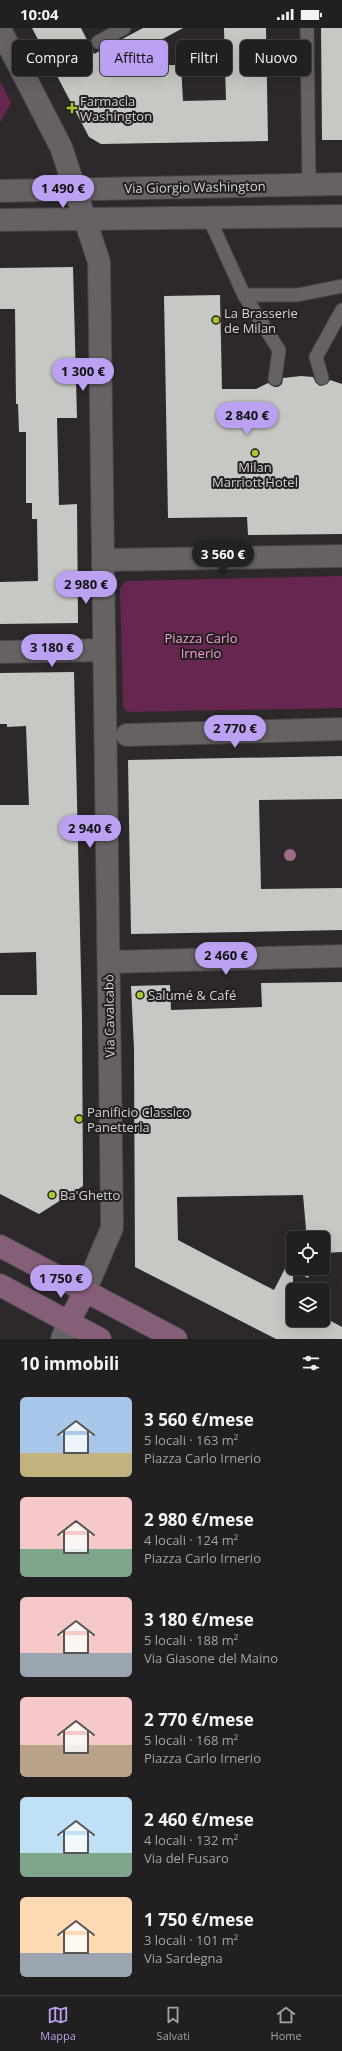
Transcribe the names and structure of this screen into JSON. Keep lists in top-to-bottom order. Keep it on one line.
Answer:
{"streets":{"street":["Via Giorgio Washington","Via Cavalcabò"]},"parks":["Piazza Carlo Irnerio"],"places":{"health":["Farmacia Washington"],"other":["La Brasserie de Milan","Milan Marriott Hotel","Salumé & Café","Panificio Classico Panetteria","Ba'Ghetto"]},"page":{"status":"10:04","chip":["Compra","Affitta","Filtri","Nuovo"],"price":["1 490 €","1 300 €","2 840 €","3 560 €","2 980 €","3 180 €","2 770 €","2 940 €","2 460 €","1 750 €"],"heading":"10 immobili","list":[{"name":"3 560 €/mese","note":"5 locali · 163 m² · Piazza Carlo Irnerio"},{"name":"2 980 €/mese","note":"4 locali · 124 m² · Piazza Carlo Irnerio"},{"name":"3 180 €/mese","note":"5 locali · 188 m² · Via Giasone del Maino"},{"name":"2 770 €/mese","note":"5 locali · 168 m² · Piazza Carlo Irnerio"},{"name":"2 460 €/mese","note":"4 locali · 132 m² · Via del Fusaro"},{"name":"1 750 €/mese","note":"3 locali · 101 m² · Via Sardegna"}],"tabs":["Mappa","Salvati","Home"]}}
